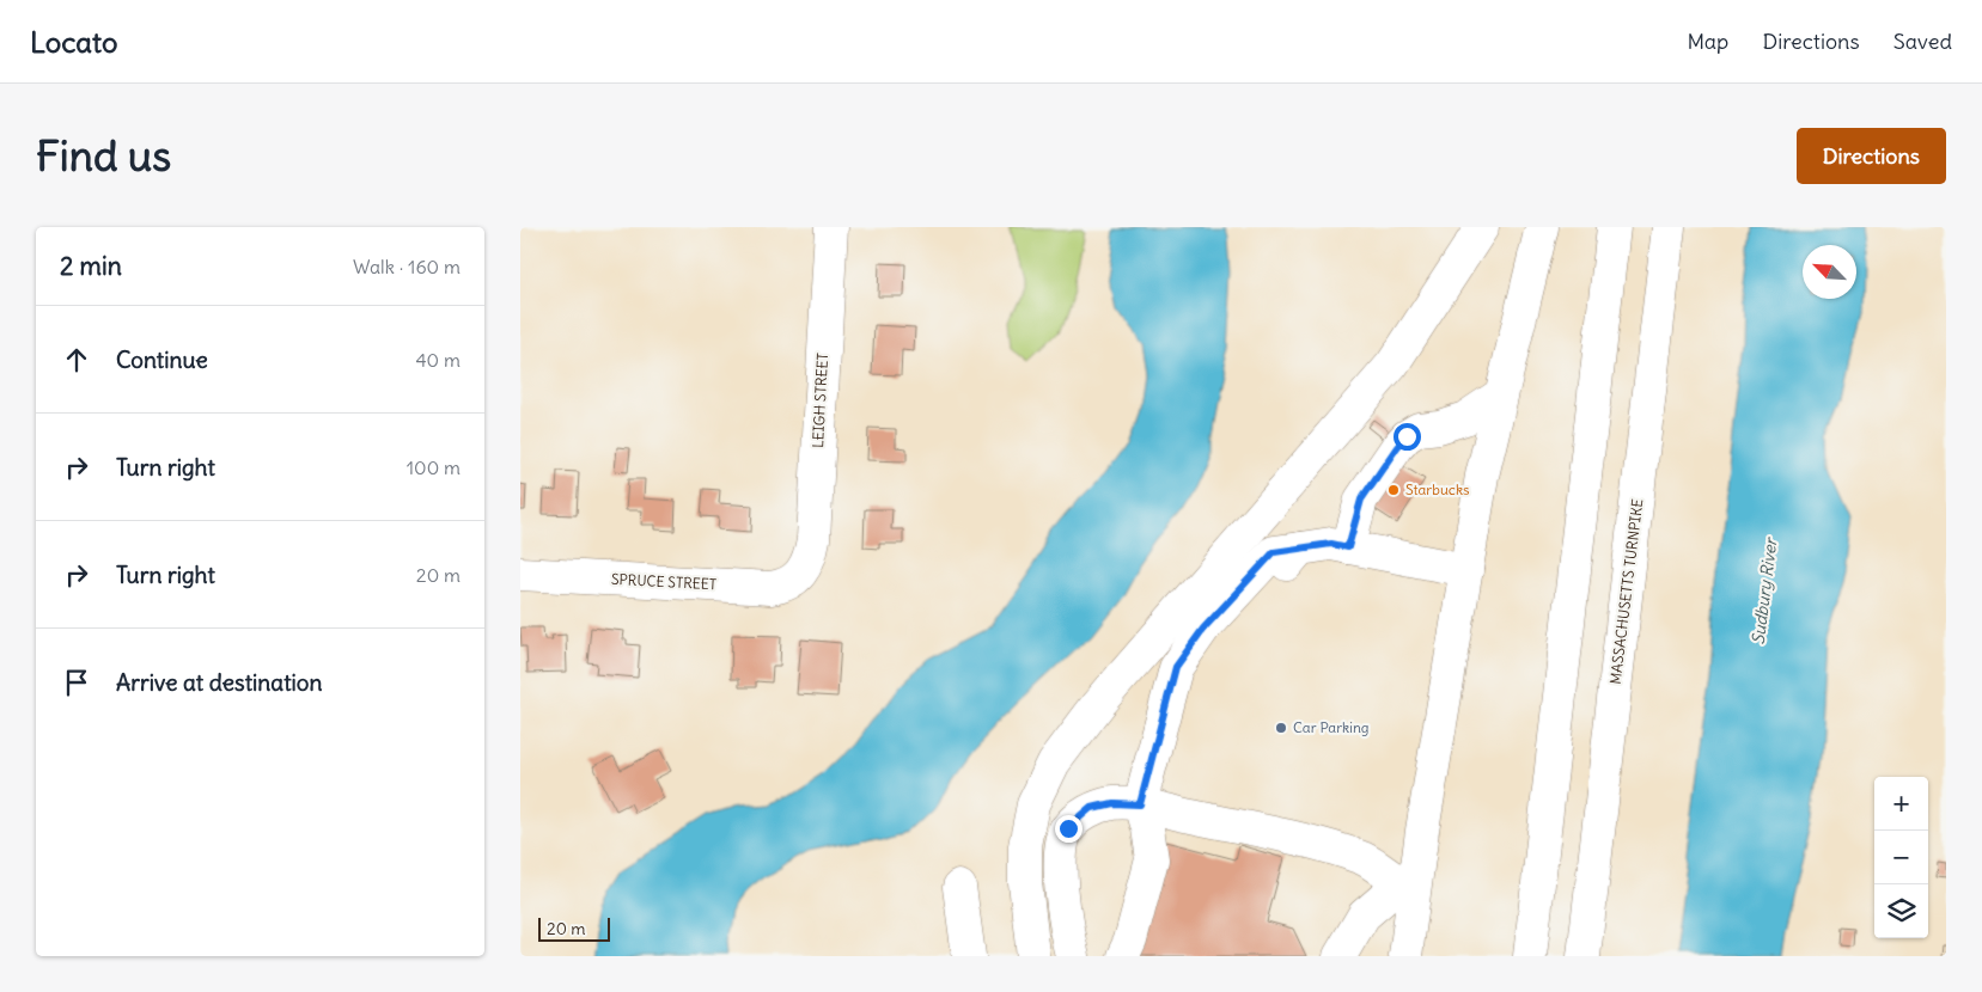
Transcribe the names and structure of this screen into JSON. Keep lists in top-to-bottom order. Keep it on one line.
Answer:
{"streets":{"main road":["LEIGH STREET","SPRUCE STREET","MASSACHUSETTS TURNPIKE"]},"crossings":[["LEIGH STREET","SPRUCE STREET"]],"water":["Sudbury River"],"places":["Starbucks","Car Parking"],"scale_bar":"20 m","north":"top left","page":{"header":"Locato","nav":["Map","Directions","Saved"],"buttons":"Directions","title":"Find us","heading":["2 min","Walk · 160 m"],"list":[["Continue","40 m"],["Turn right","100 m"],["Turn right","20 m"],"Arrive at destination"],"map_buttons":["+","−"],"scale":"20 m"}}
